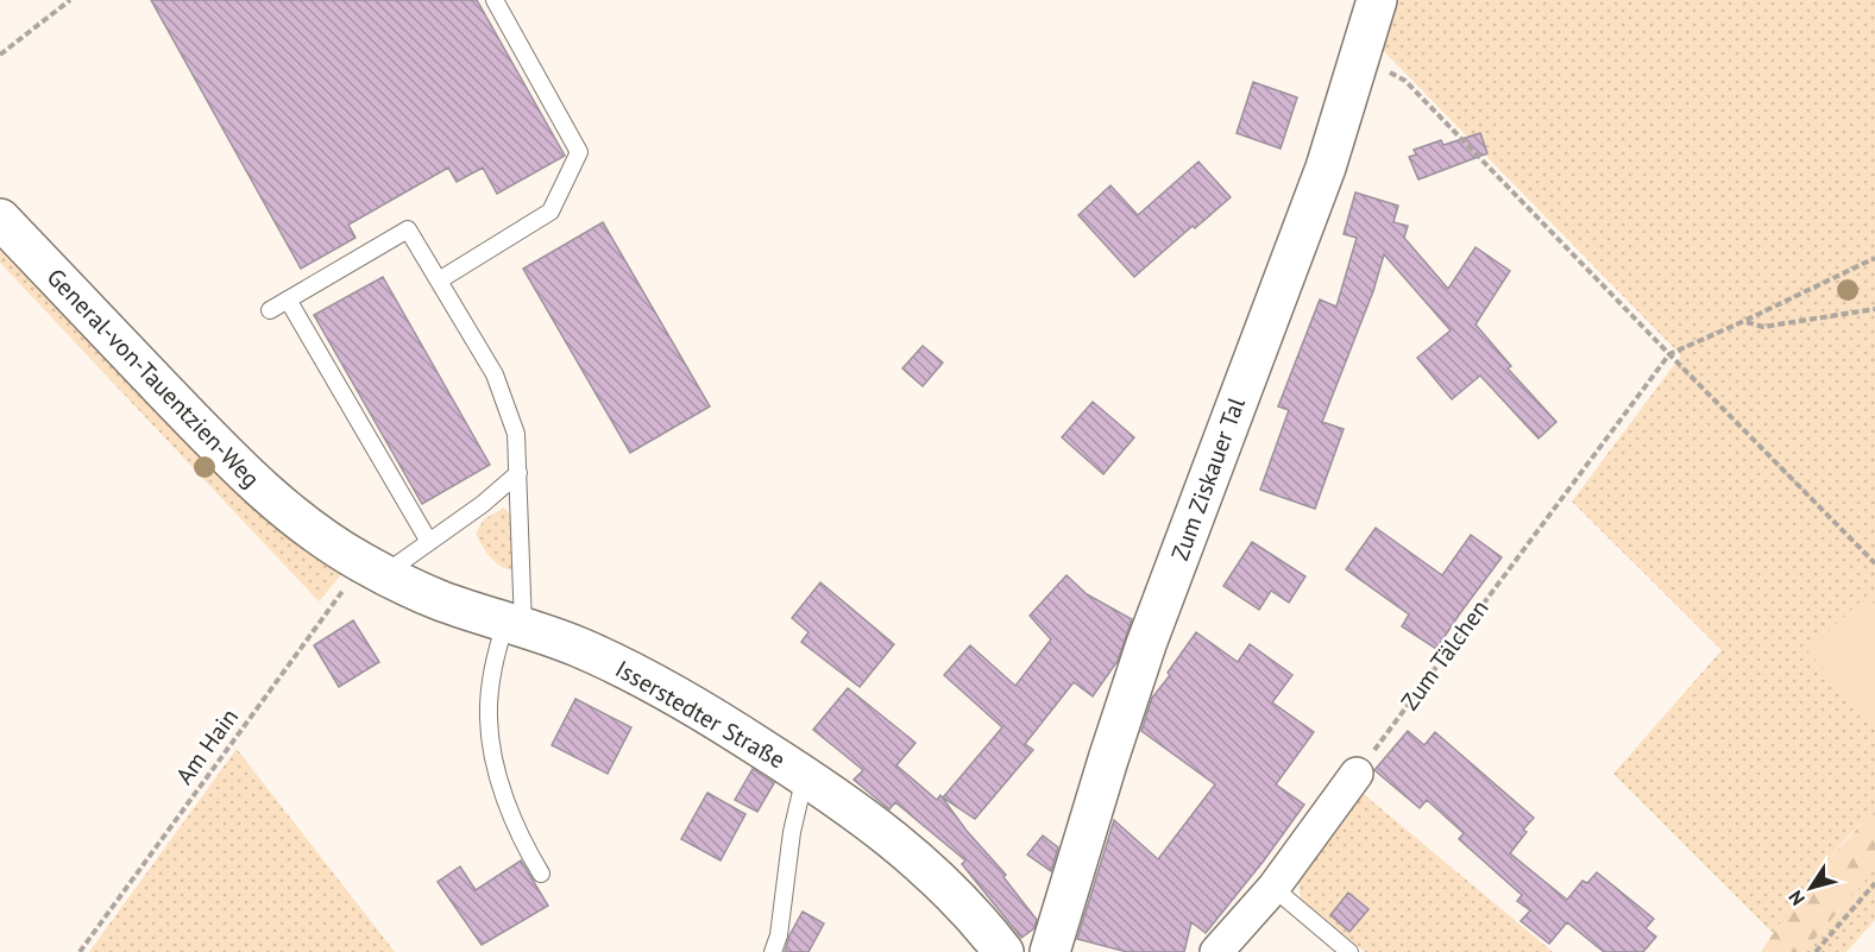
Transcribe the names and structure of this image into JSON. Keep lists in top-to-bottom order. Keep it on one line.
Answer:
{"streets":{"street":["General-von-Tauentzien-Weg","Zum Ziskauer Tal","Isserstedter Straße"],"path":["Zum Tälchen","Am Hain"]},"crossings":[["General-von-Tauentzien-Weg","Isserstedter Straße"],["Isserstedter Straße","Am Hain"]],"north":"bottom left"}
